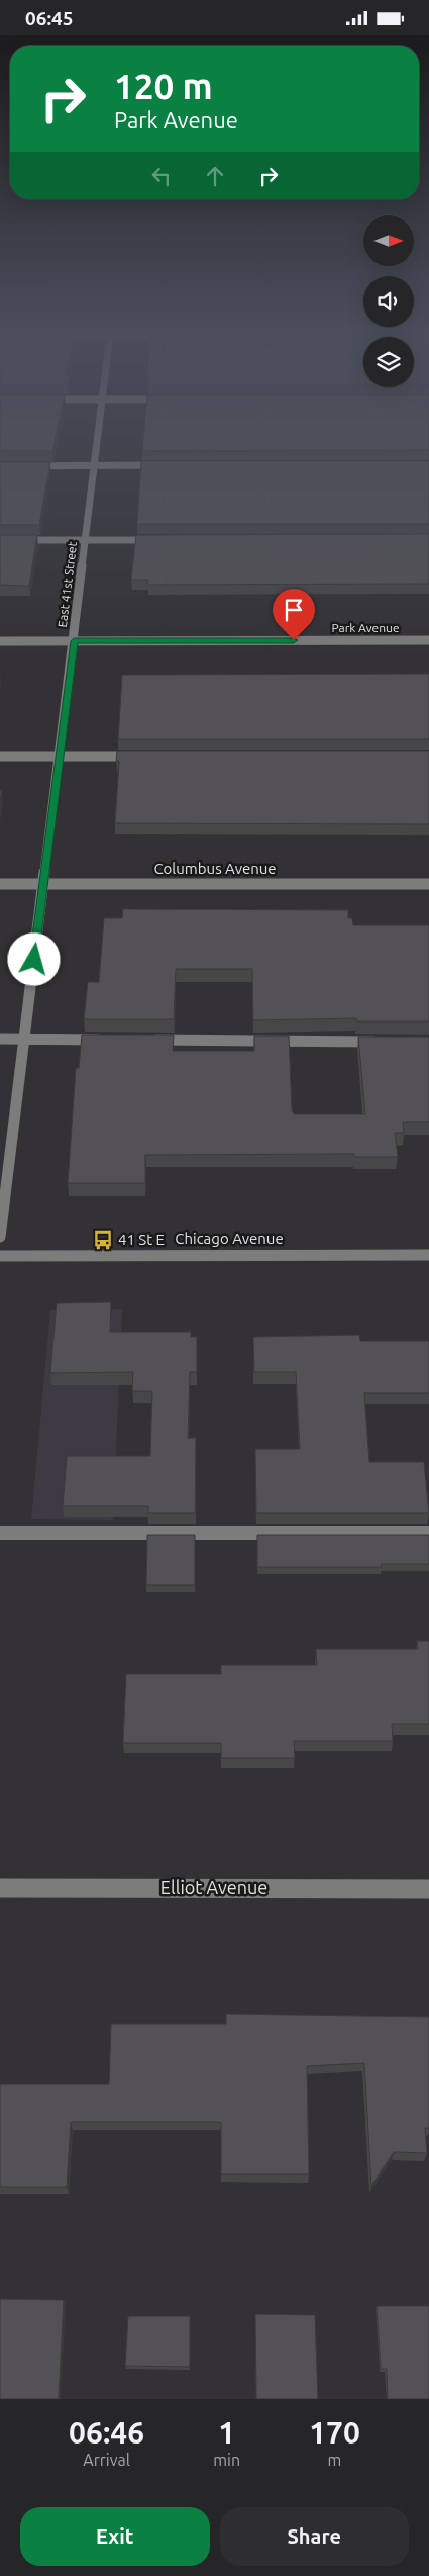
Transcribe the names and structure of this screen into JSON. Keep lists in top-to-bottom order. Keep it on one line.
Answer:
{"streets":{"street":["East 41st Street","Park Avenue","Columbus Avenue","Chicago Avenue","Elliot Avenue"]},"crossings":[["East 41st Street","Park Avenue"],["East 41st Street","Columbus Avenue"]],"places":{"bus stop":["41 St E"]},"north":"right","page":{"status":"06:45","turn":["120 m","Park Avenue"],"eta":["06:46","Arrival","1","min","170","m"],"buttons":["Exit","Share"]}}
